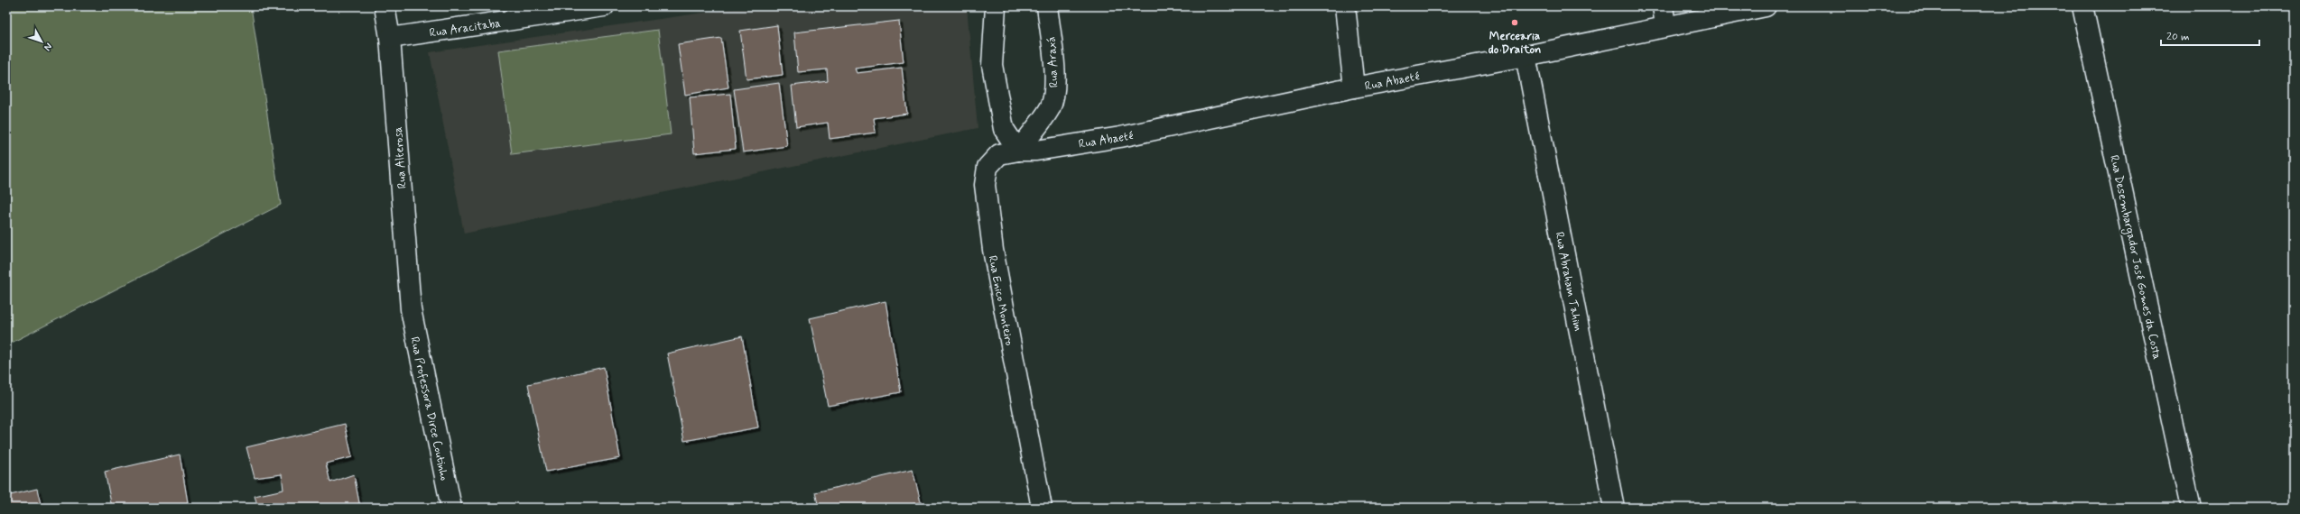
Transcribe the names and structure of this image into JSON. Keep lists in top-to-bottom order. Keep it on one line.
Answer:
{"streets":{"street":["Rua Aracitaba","Rua Araxá","Rua Abaeté","Rua Alterosa","Rua Desembargador José Gomes da Costa","Rua Abraham Tahim","Rua Enico Monteiro","Rua Professora Dirce Coutinho"]},"crossings":[["Rua Aracitaba","Rua Alterosa"],["Rua Araxá","Rua Abaeté"],["Rua Araxá","Rua Enico Monteiro"],["Rua Abaeté","Rua Abraham Tahim"],["Rua Abaeté","Rua Enico Monteiro"],["Rua Alterosa","Rua Professora Dirce Coutinho"]],"places":["Mercearia do Draiton"],"scale_bar":"20 m","north":"bottom right"}
